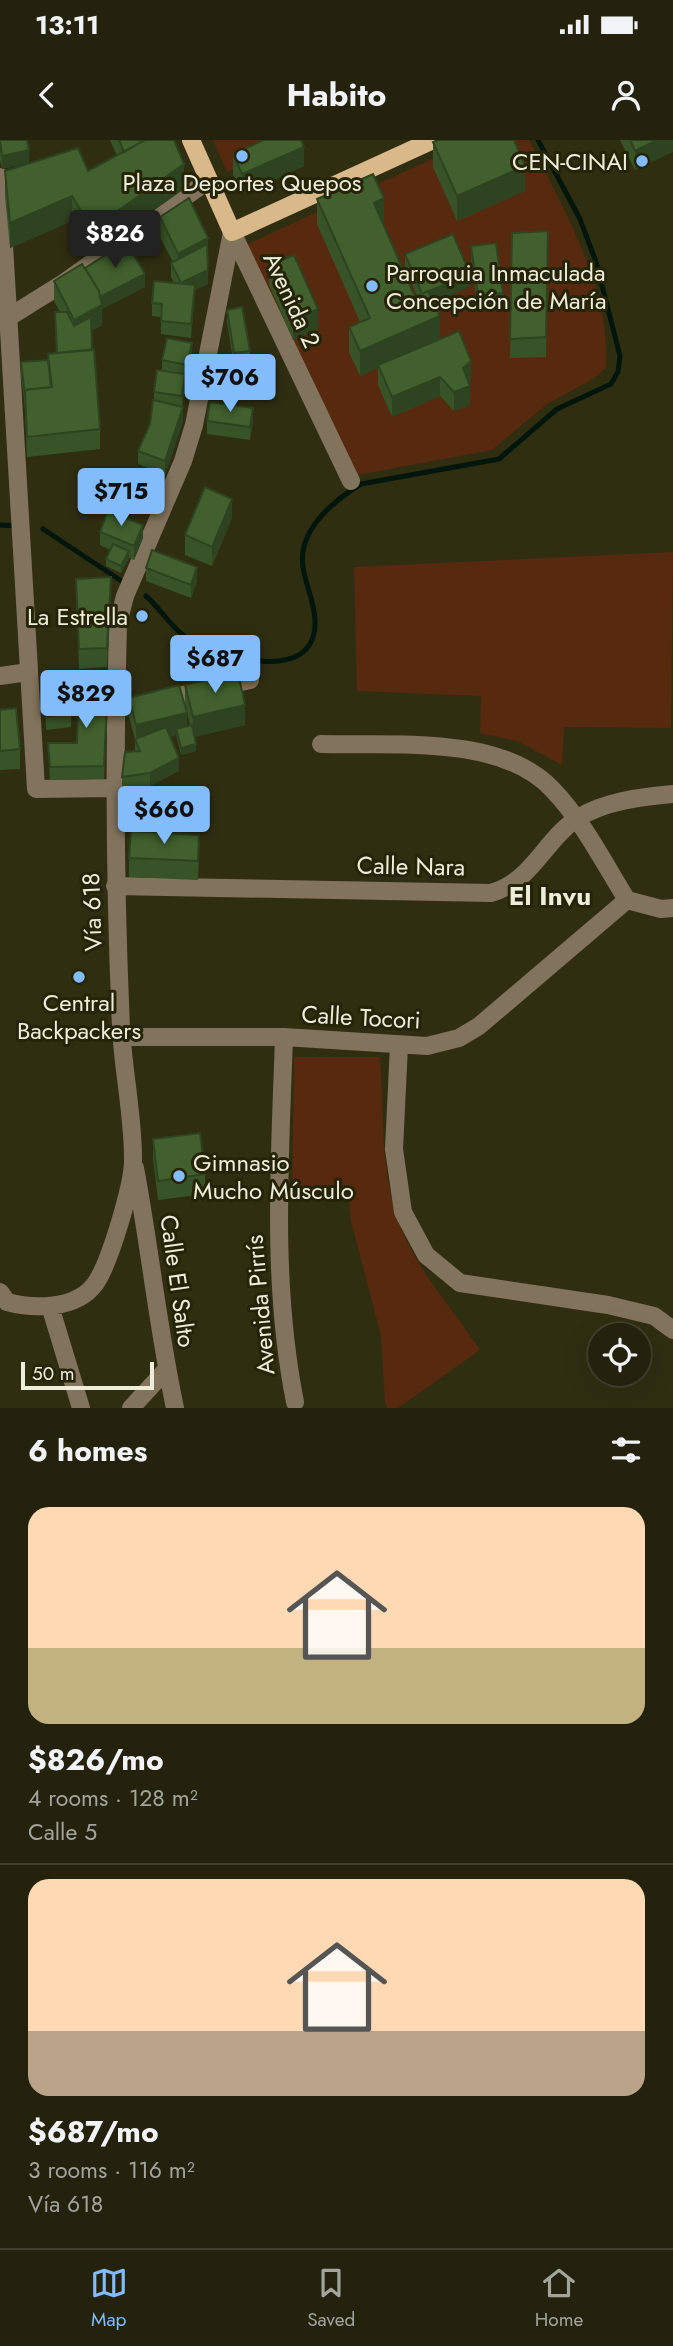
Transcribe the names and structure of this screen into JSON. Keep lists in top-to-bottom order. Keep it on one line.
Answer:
{"streets":{"main road":["Avenida 2"],"street":["Calle Nara","Vía 618","Calle Tocori","Calle El Salto","Avenida Pirrís"]},"crossings":[["Avenida 2","Vía 618"],["Calle Nara","Vía 618"],["Vía 618","Calle Tocori"],["Vía 618","Calle El Salto"],["Calle Tocori","Avenida Pirrís"]],"districts":["El Invu"],"places":["Plaza Deportes Quepos","CEN-CINAI","Parroquia Inmaculada Concepción de María","La Estrella","Central Backpackers","Gimnasio Mucho Músculo"],"scale_bar":"50 m","page":{"status":"13:11","header":"Habito","price":["$826","$706","$715","$687","$829","$660"],"scale":"50 m","heading":"6 homes","list":[{"name":"$826/mo","note":"4 rooms · 128 m² · Calle 5"},{"name":"$687/mo","note":"3 rooms · 116 m² · Vía 618"}],"tabs":["Map","Saved","Home"]}}
